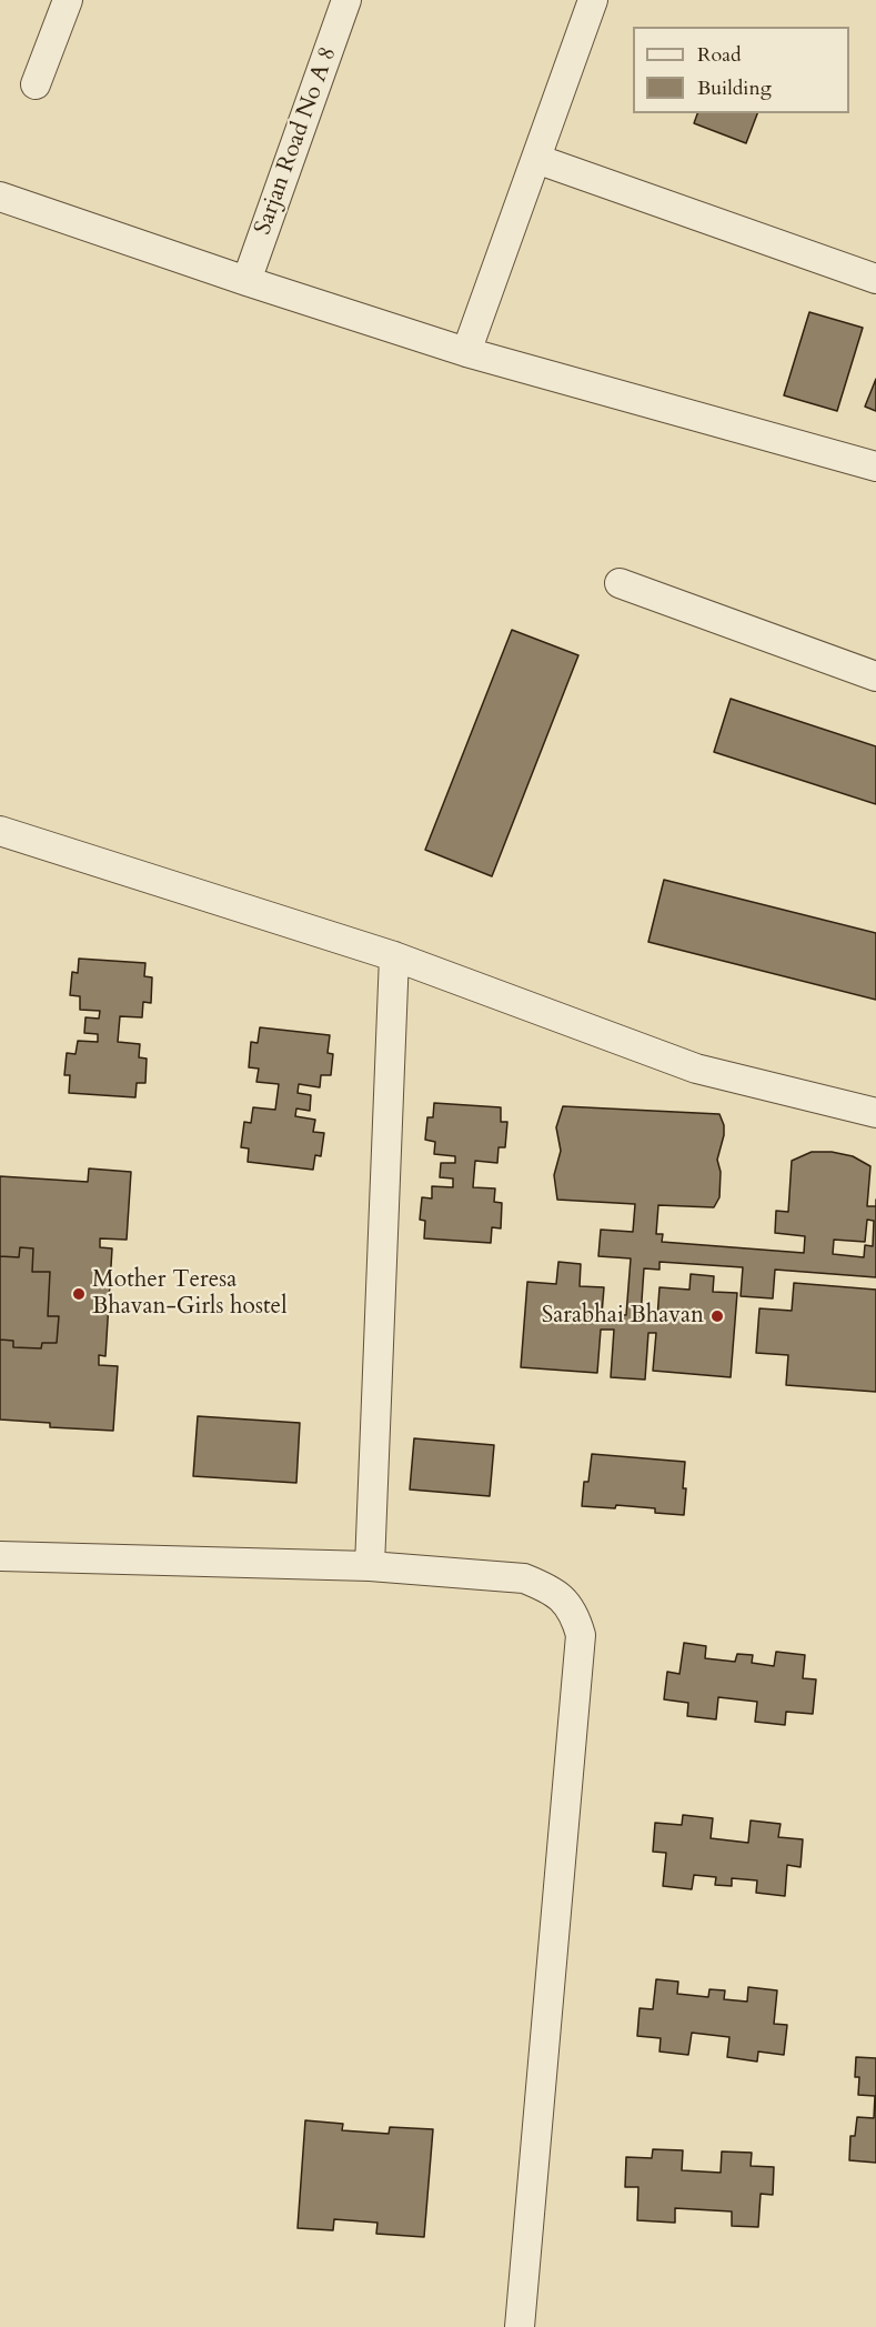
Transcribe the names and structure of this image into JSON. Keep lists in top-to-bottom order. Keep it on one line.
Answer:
{"streets":{"street":["Sarjan Road No A 8"]},"places":["Mother Teresa Bhavan-Girls hostel","Sarabhai Bhavan"],"legend":["Road","Building"]}
